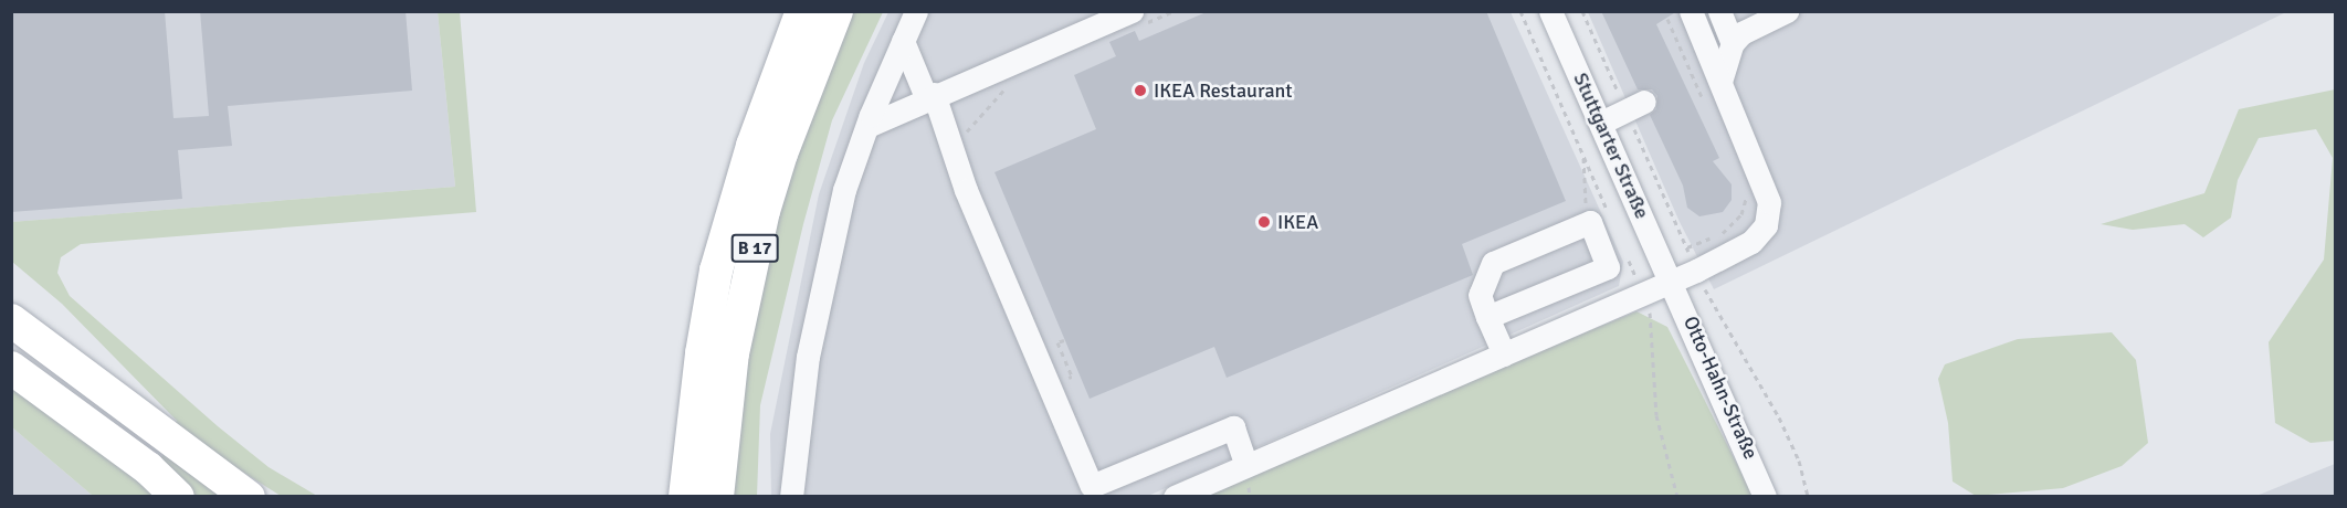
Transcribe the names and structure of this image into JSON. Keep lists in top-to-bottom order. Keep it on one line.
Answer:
{"streets":{"highway":["B 17"],"street":["Stuttgarter Straße","Otto-Hahn-Straße"]},"crossings":[["Stuttgarter Straße","Otto-Hahn-Straße"]],"places":["IKEA Restaurant","IKEA"]}
